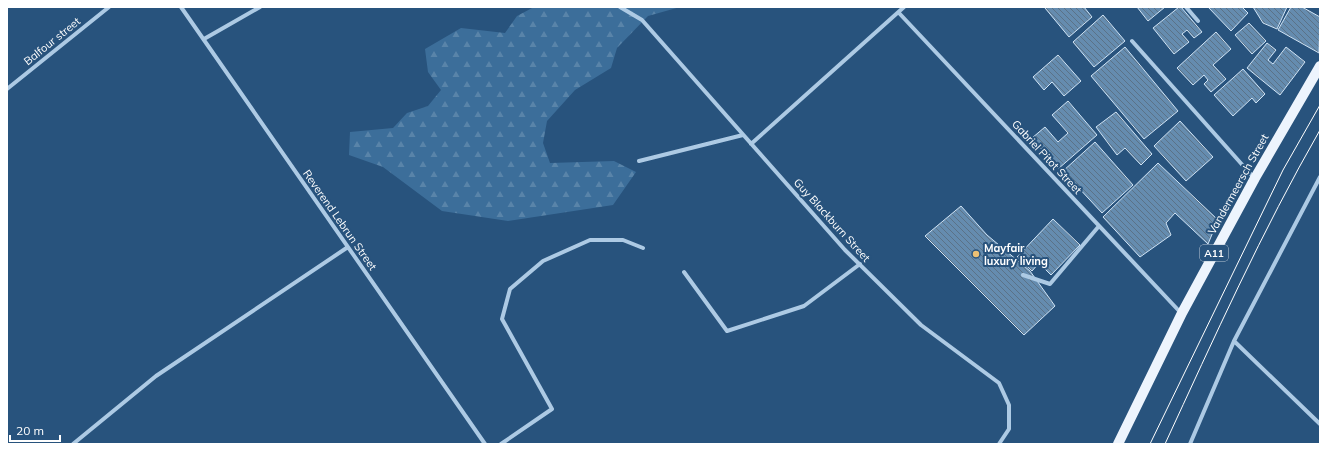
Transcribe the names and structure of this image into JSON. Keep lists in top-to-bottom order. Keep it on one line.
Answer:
{"streets":{"main road":["Vandermeersch Street","A11"],"street":["Balfour street","Gabriel Pitot Street","Reverend Lebrun Street","Guy Blackburn Street"]},"crossings":[["Gabriel Pitot Street","Vandermeersch Street"]],"places":["Mayfair luxury living"],"scale_bar":"20 m"}
